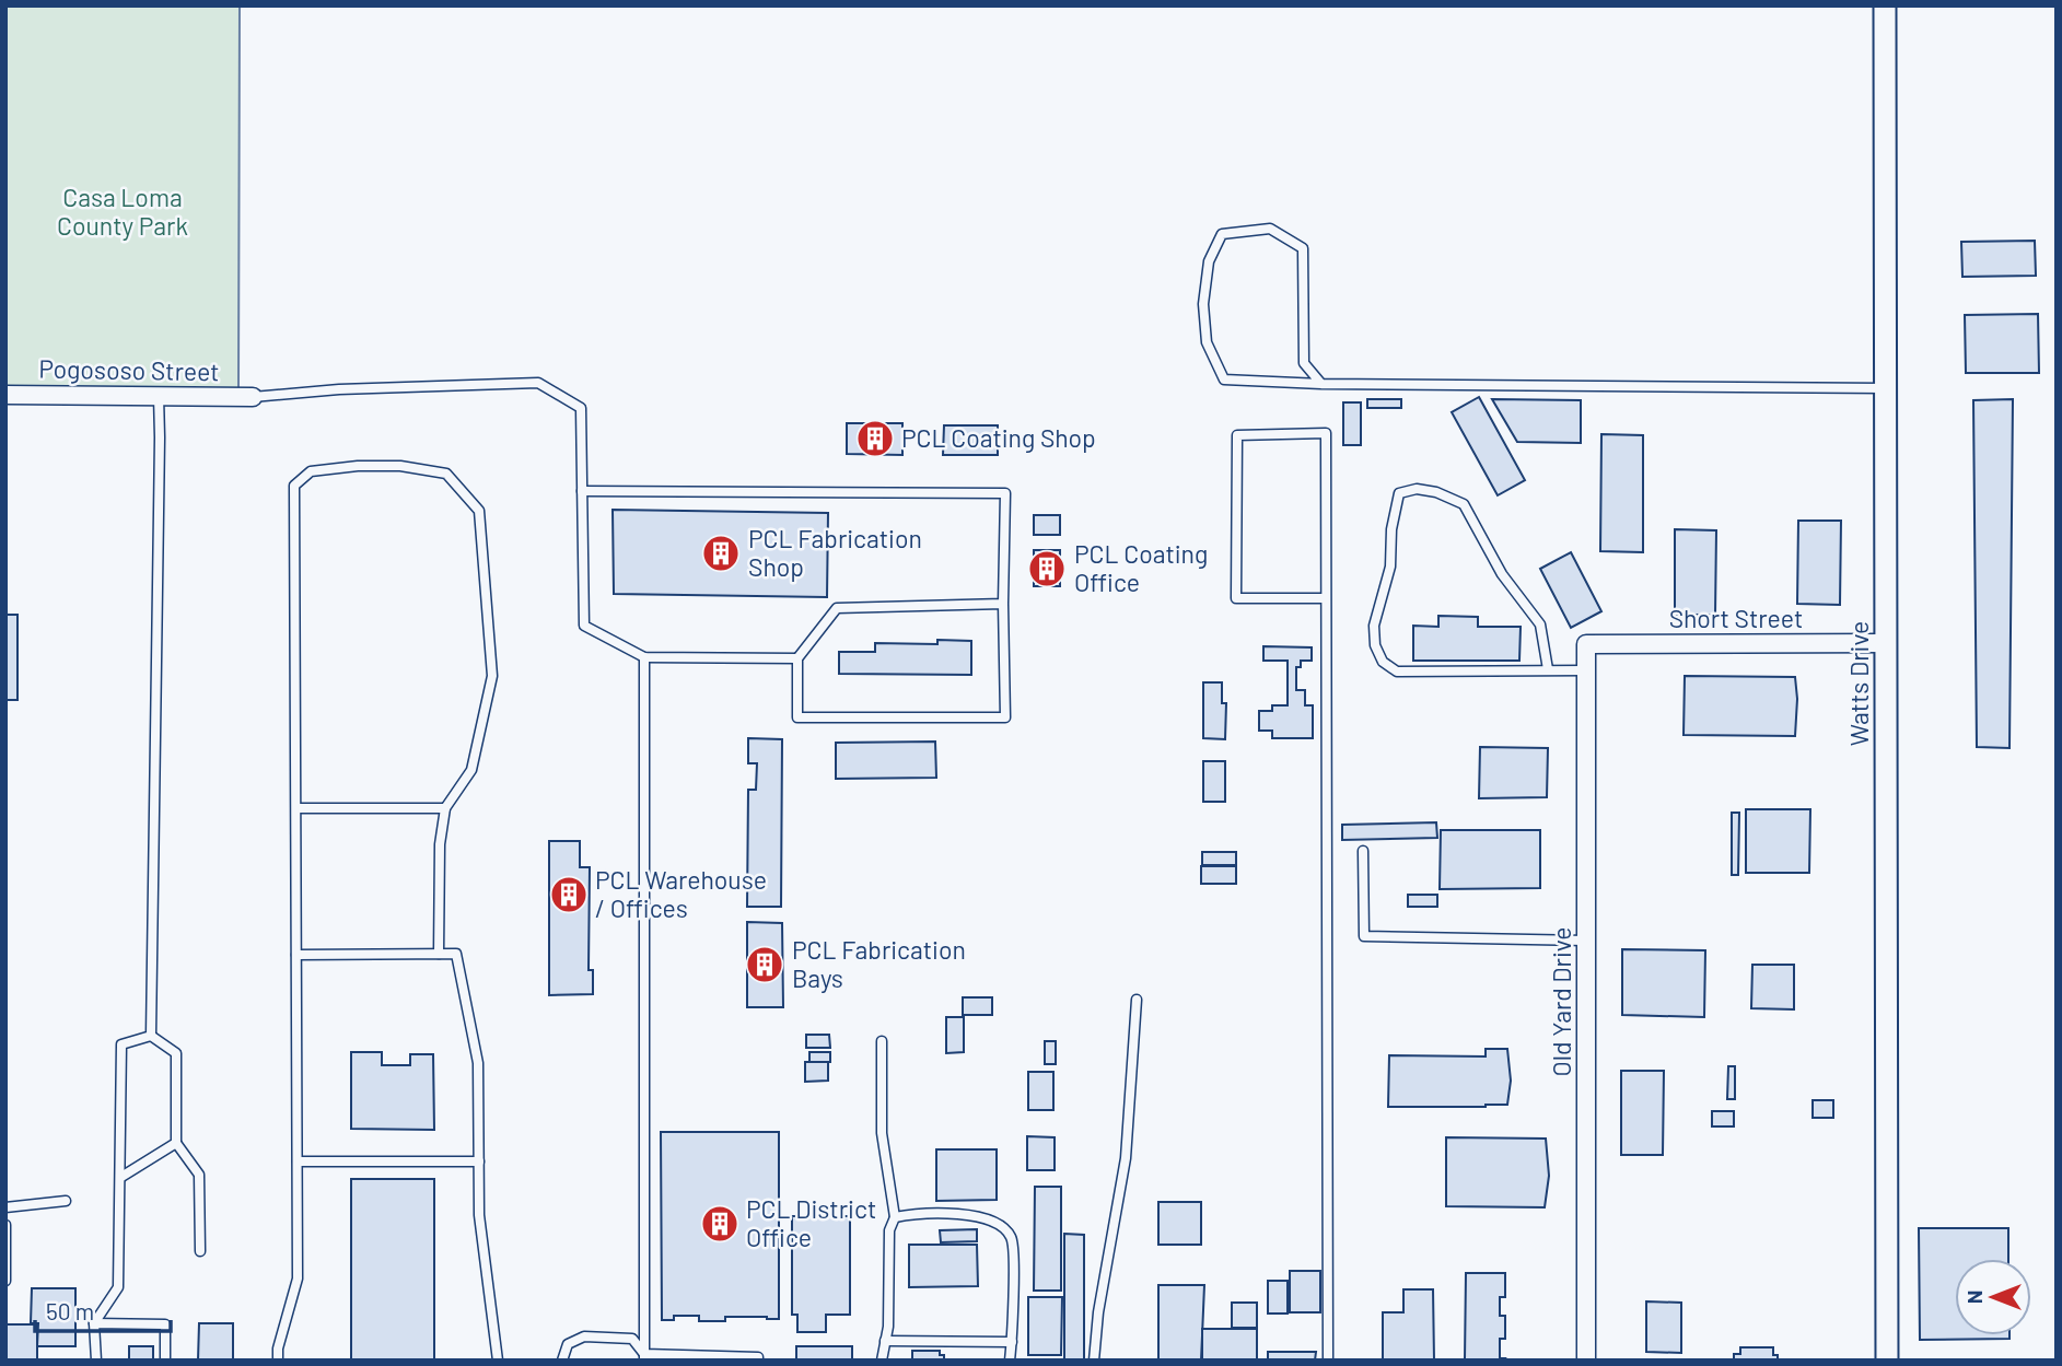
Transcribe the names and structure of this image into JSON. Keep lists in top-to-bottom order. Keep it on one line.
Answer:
{"streets":{"street":["Pogososo Street","Short Street","Watts Drive","Old Yard Drive"]},"crossings":[["Short Street","Watts Drive"],["Short Street","Old Yard Drive"]],"parks":["Casa Loma County Park"],"places":{"building":["PCL Coating Shop","PCL Fabrication Shop","PCL Coating Office","PCL Warehouse / Offices","PCL Fabrication Bays","PCL District Office"]},"scale_bar":"50 m","north":"left"}
